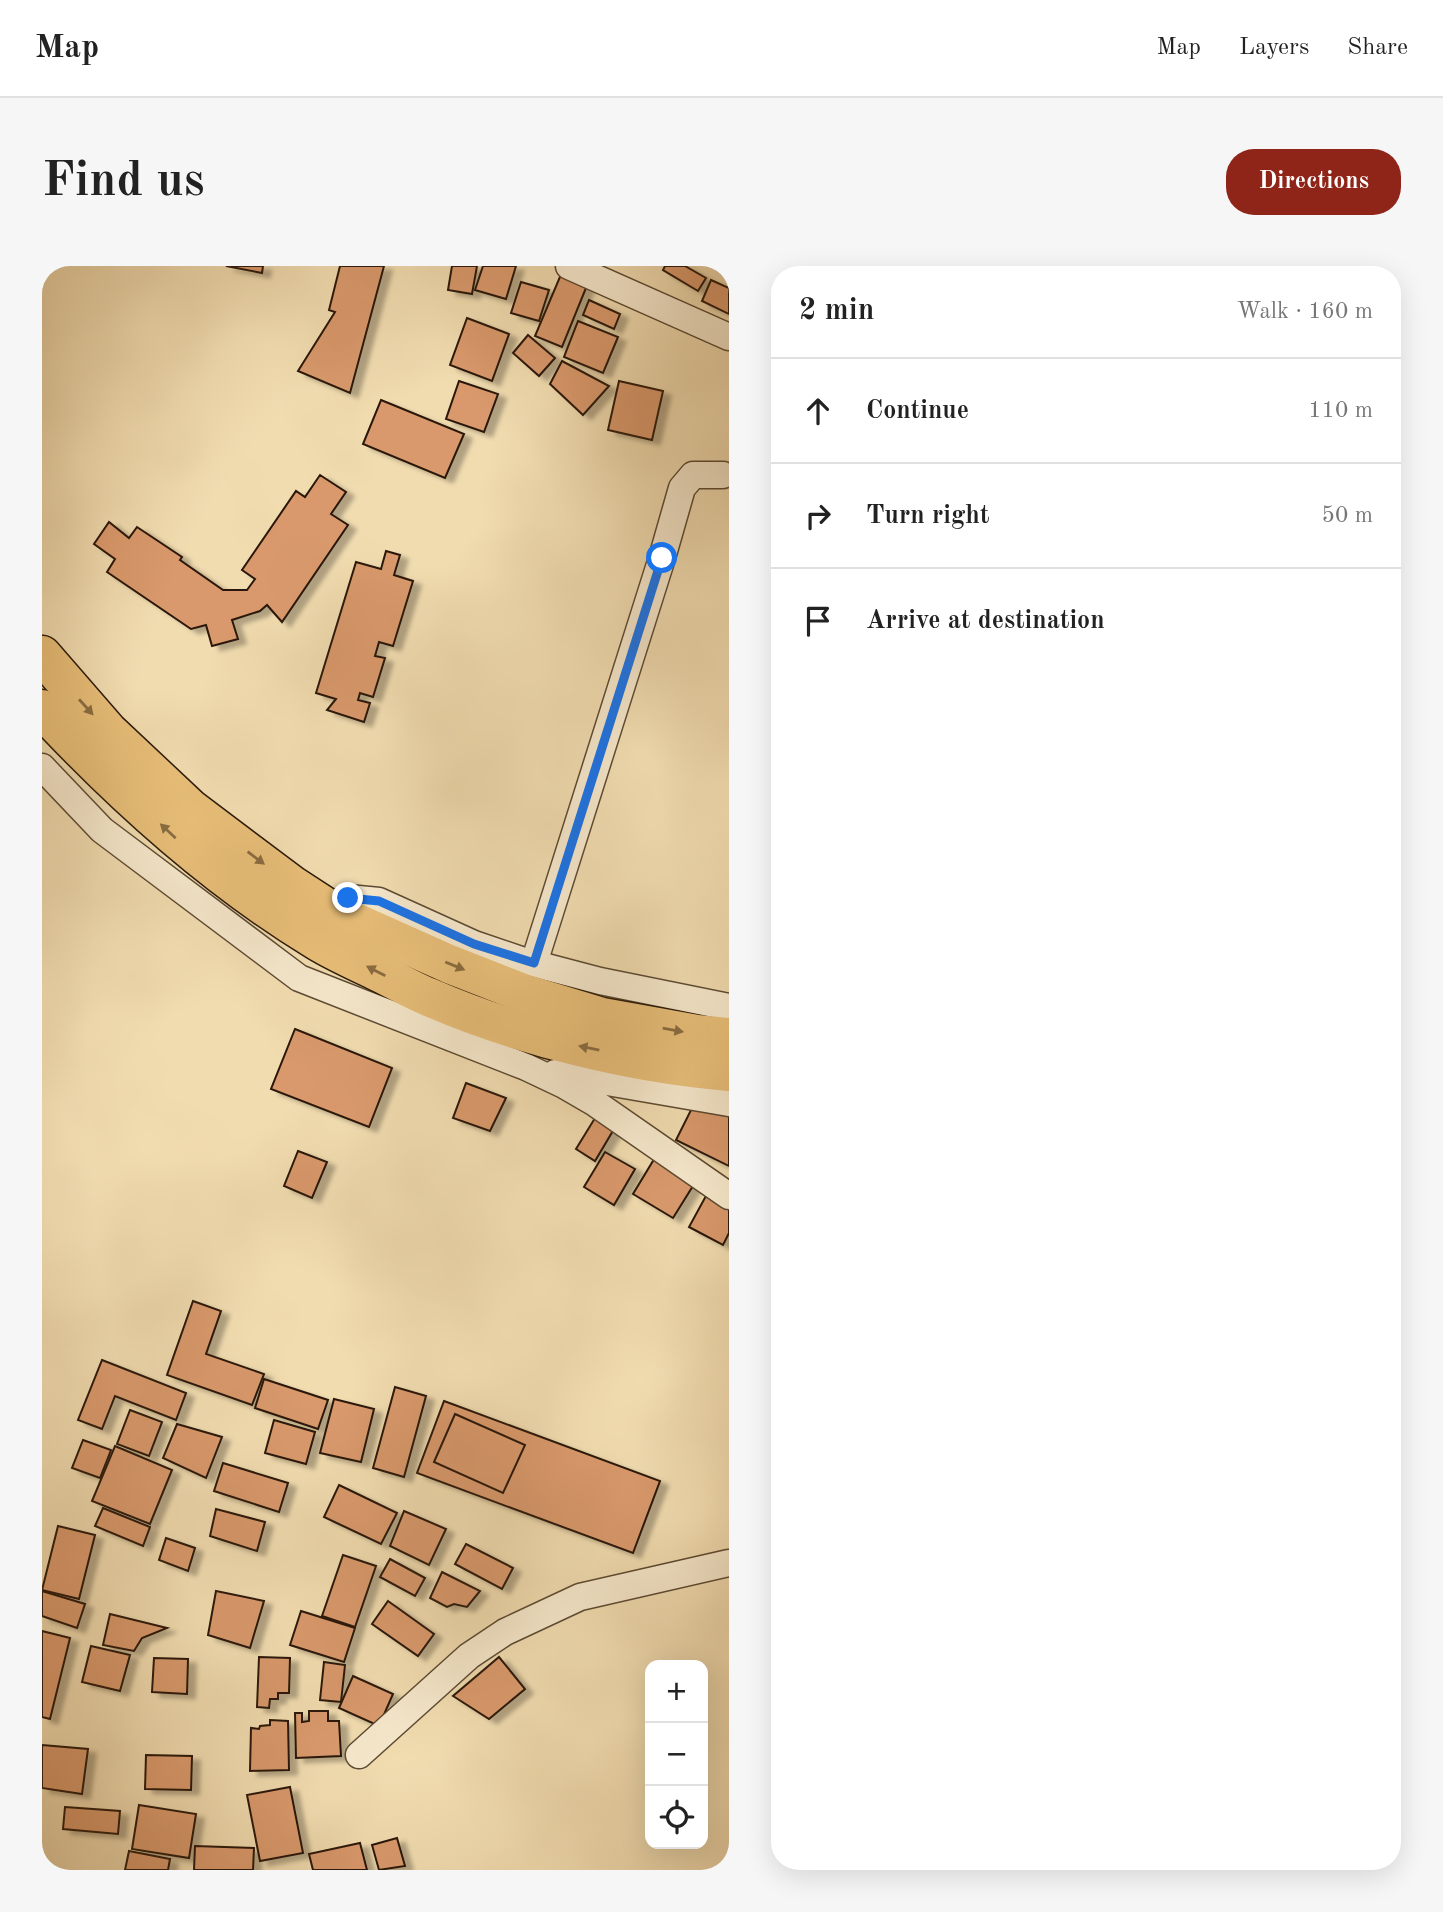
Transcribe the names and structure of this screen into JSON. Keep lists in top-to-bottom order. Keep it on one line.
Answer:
{"page":{"header":"Map","nav":["Map","Layers","Share"],"buttons":"Directions","title":"Find us","heading":["2 min","Walk · 160 m"],"list":[["Continue","110 m"],["Turn right","50 m"],"Arrive at destination"],"map_buttons":["+","−"]}}
